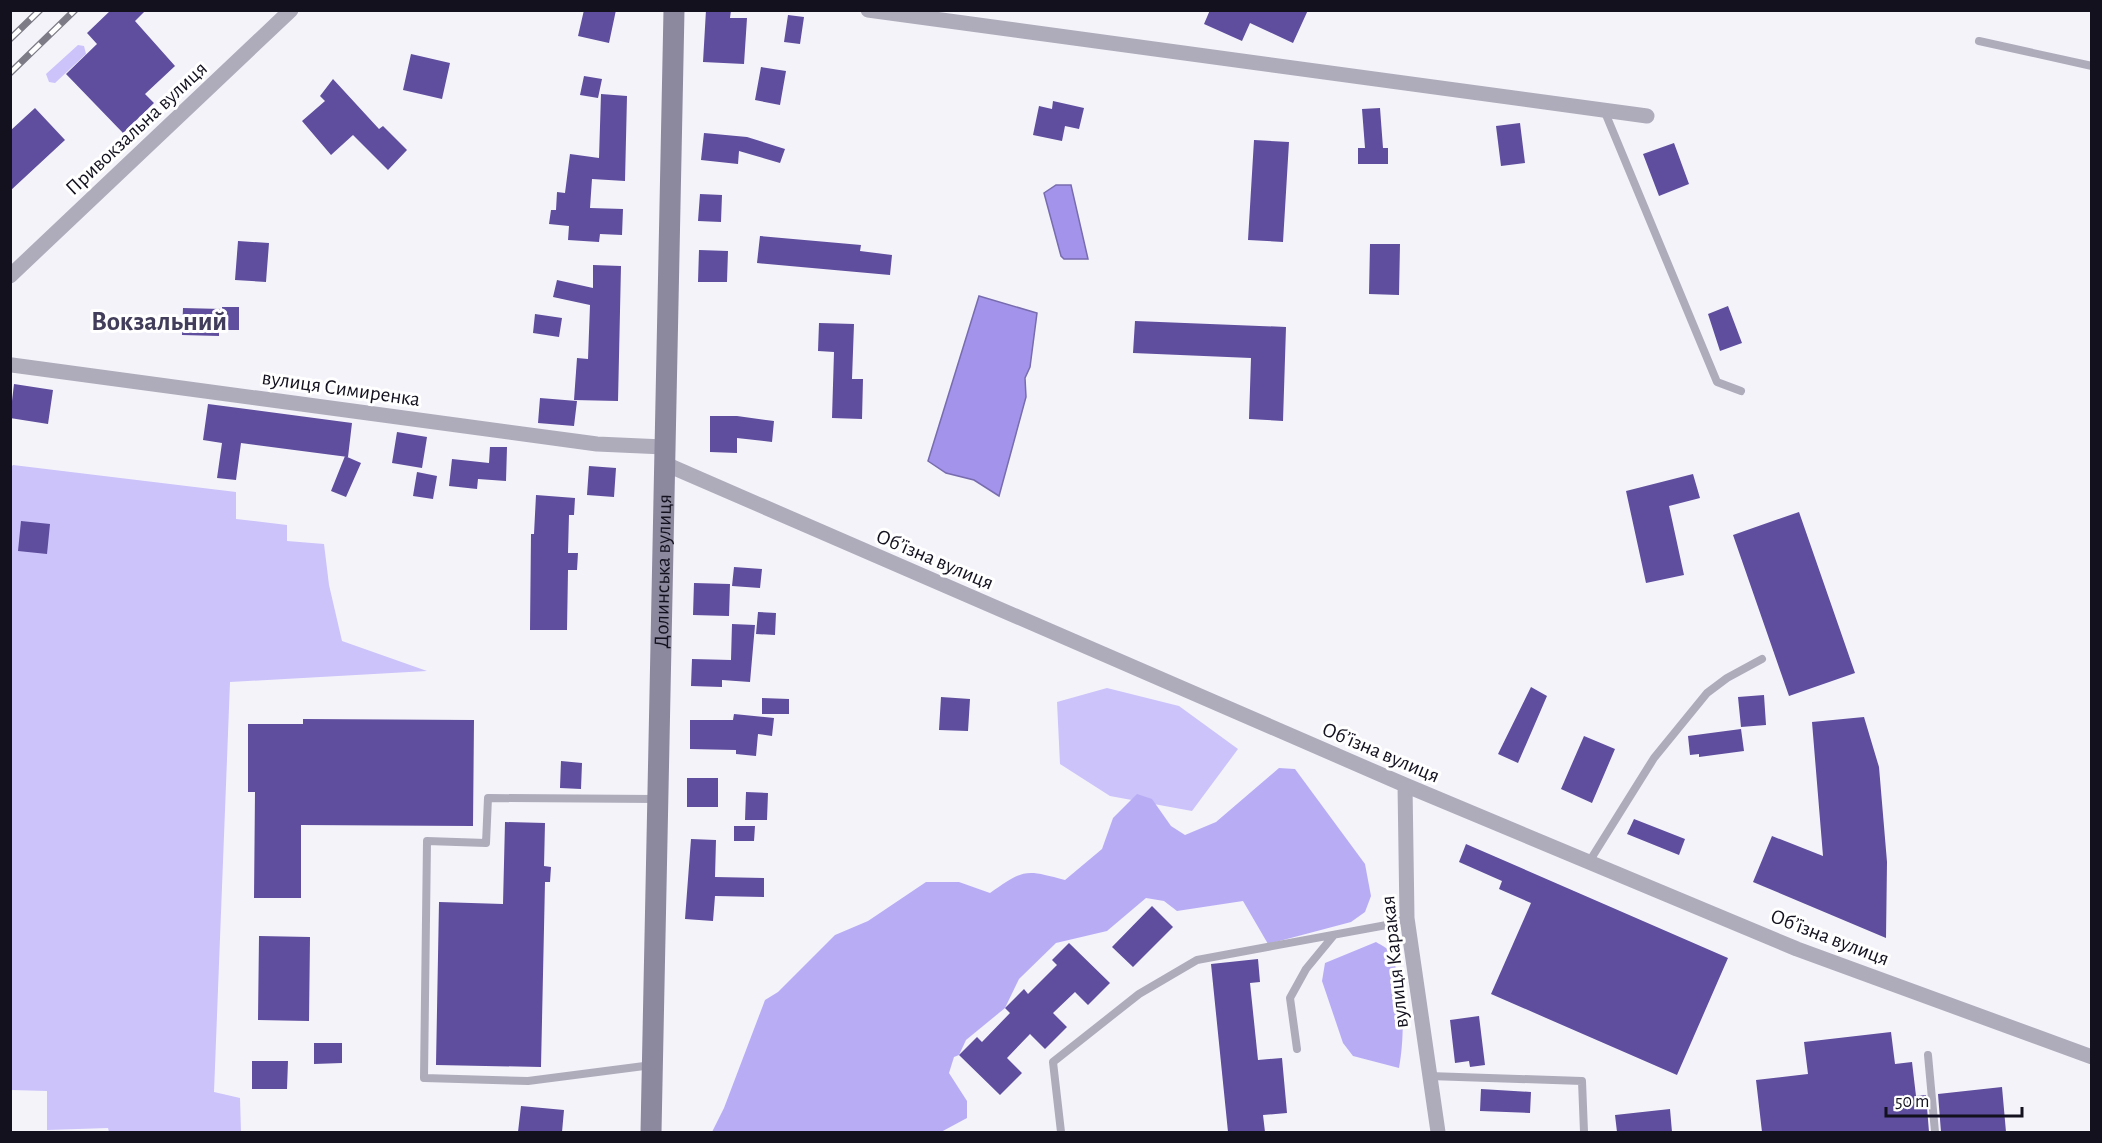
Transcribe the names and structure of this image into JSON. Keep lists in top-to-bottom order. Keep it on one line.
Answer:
{"streets":{"main road":["Долинська вулиця"],"street":["Привокзальна вулиця","вулиця Симиренка","Обʼїзна вулиця","вулиця Каракая"]},"crossings":[["вулиця Симиренка","Обʼїзна вулиця"],["вулиця Симиренка","Долинська вулиця"],["Обʼїзна вулиця","Долинська вулиця"],["Обʼїзна вулиця","вулиця Каракая"]],"districts":["Вокзальний"],"scale_bar":"50 m"}
